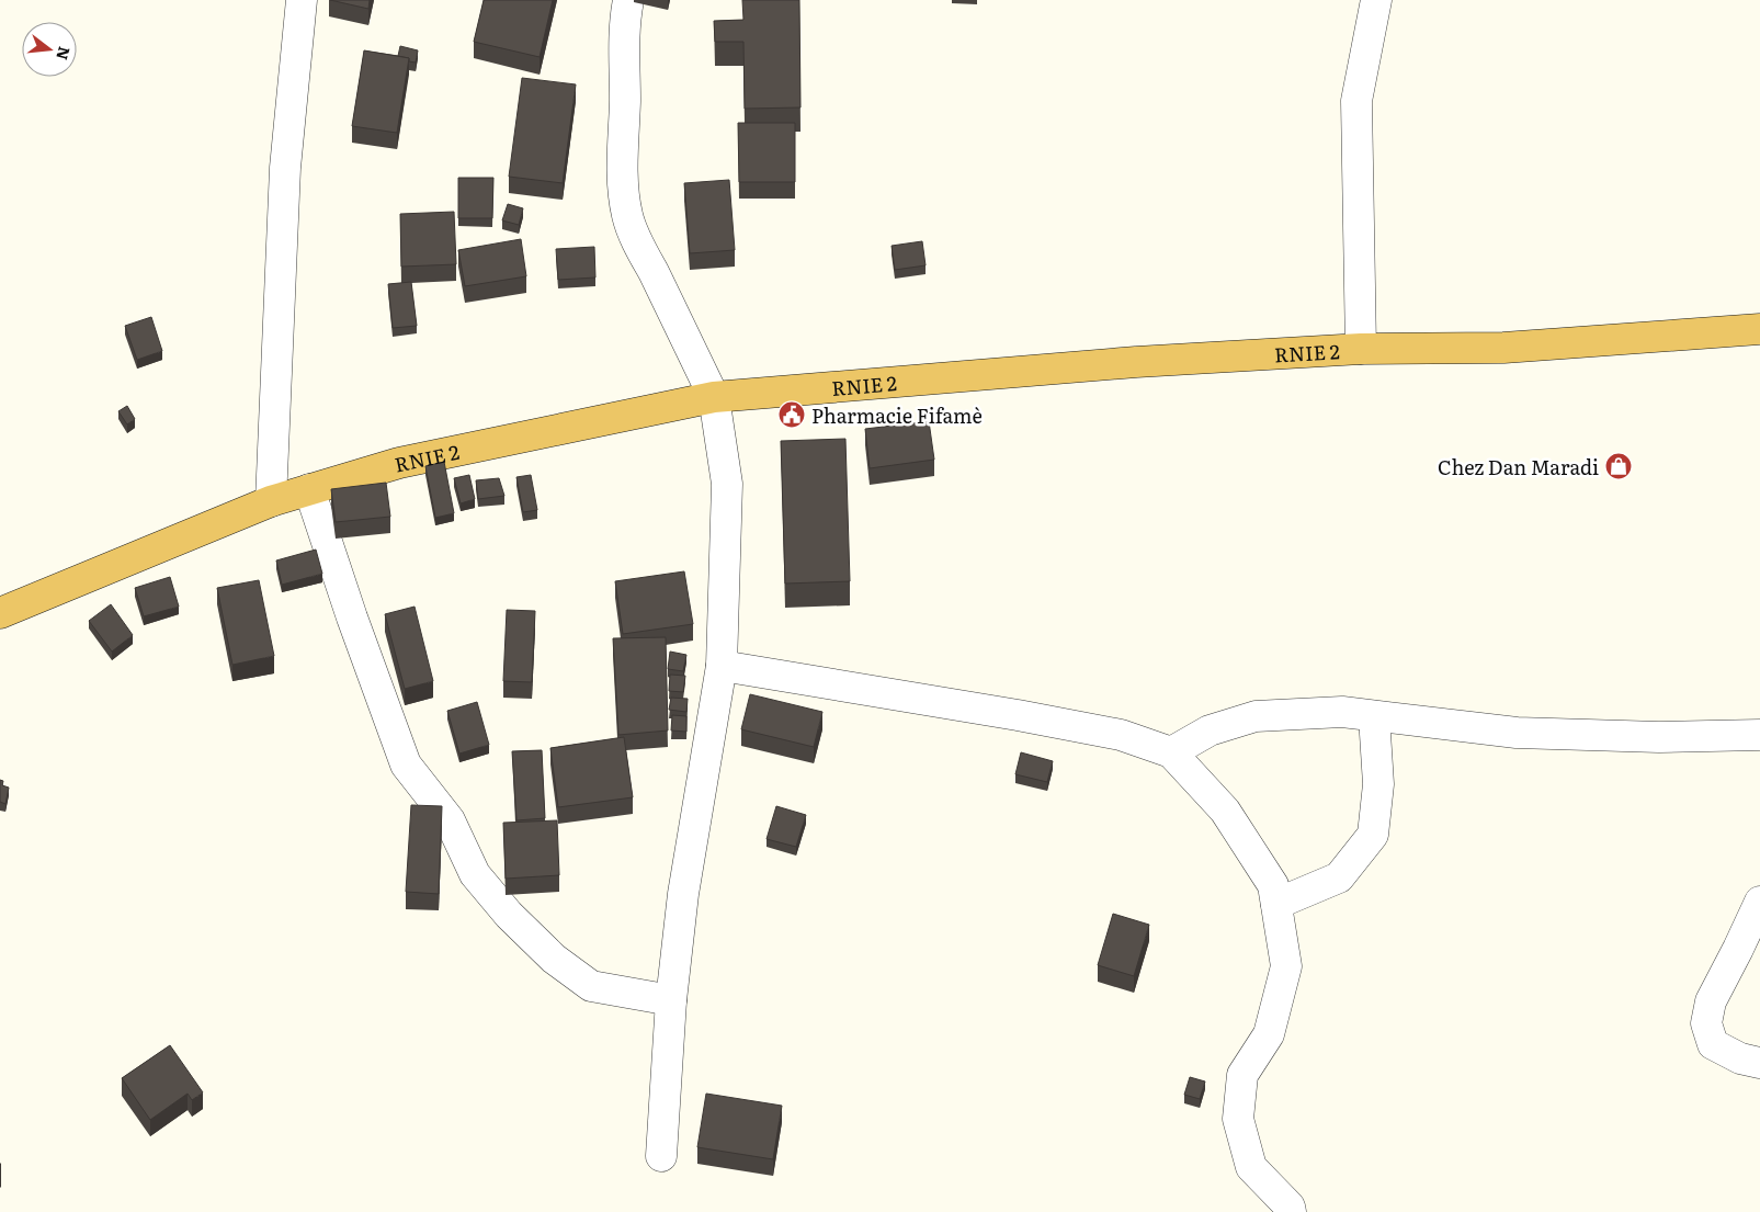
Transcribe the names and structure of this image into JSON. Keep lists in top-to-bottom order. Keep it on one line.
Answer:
{"streets":{"highway":["RNIE 2"]},"places":{"public building":["Pharmacie Fifamè"],"shop":["Chez Dan Maradi"]},"north":"right"}
